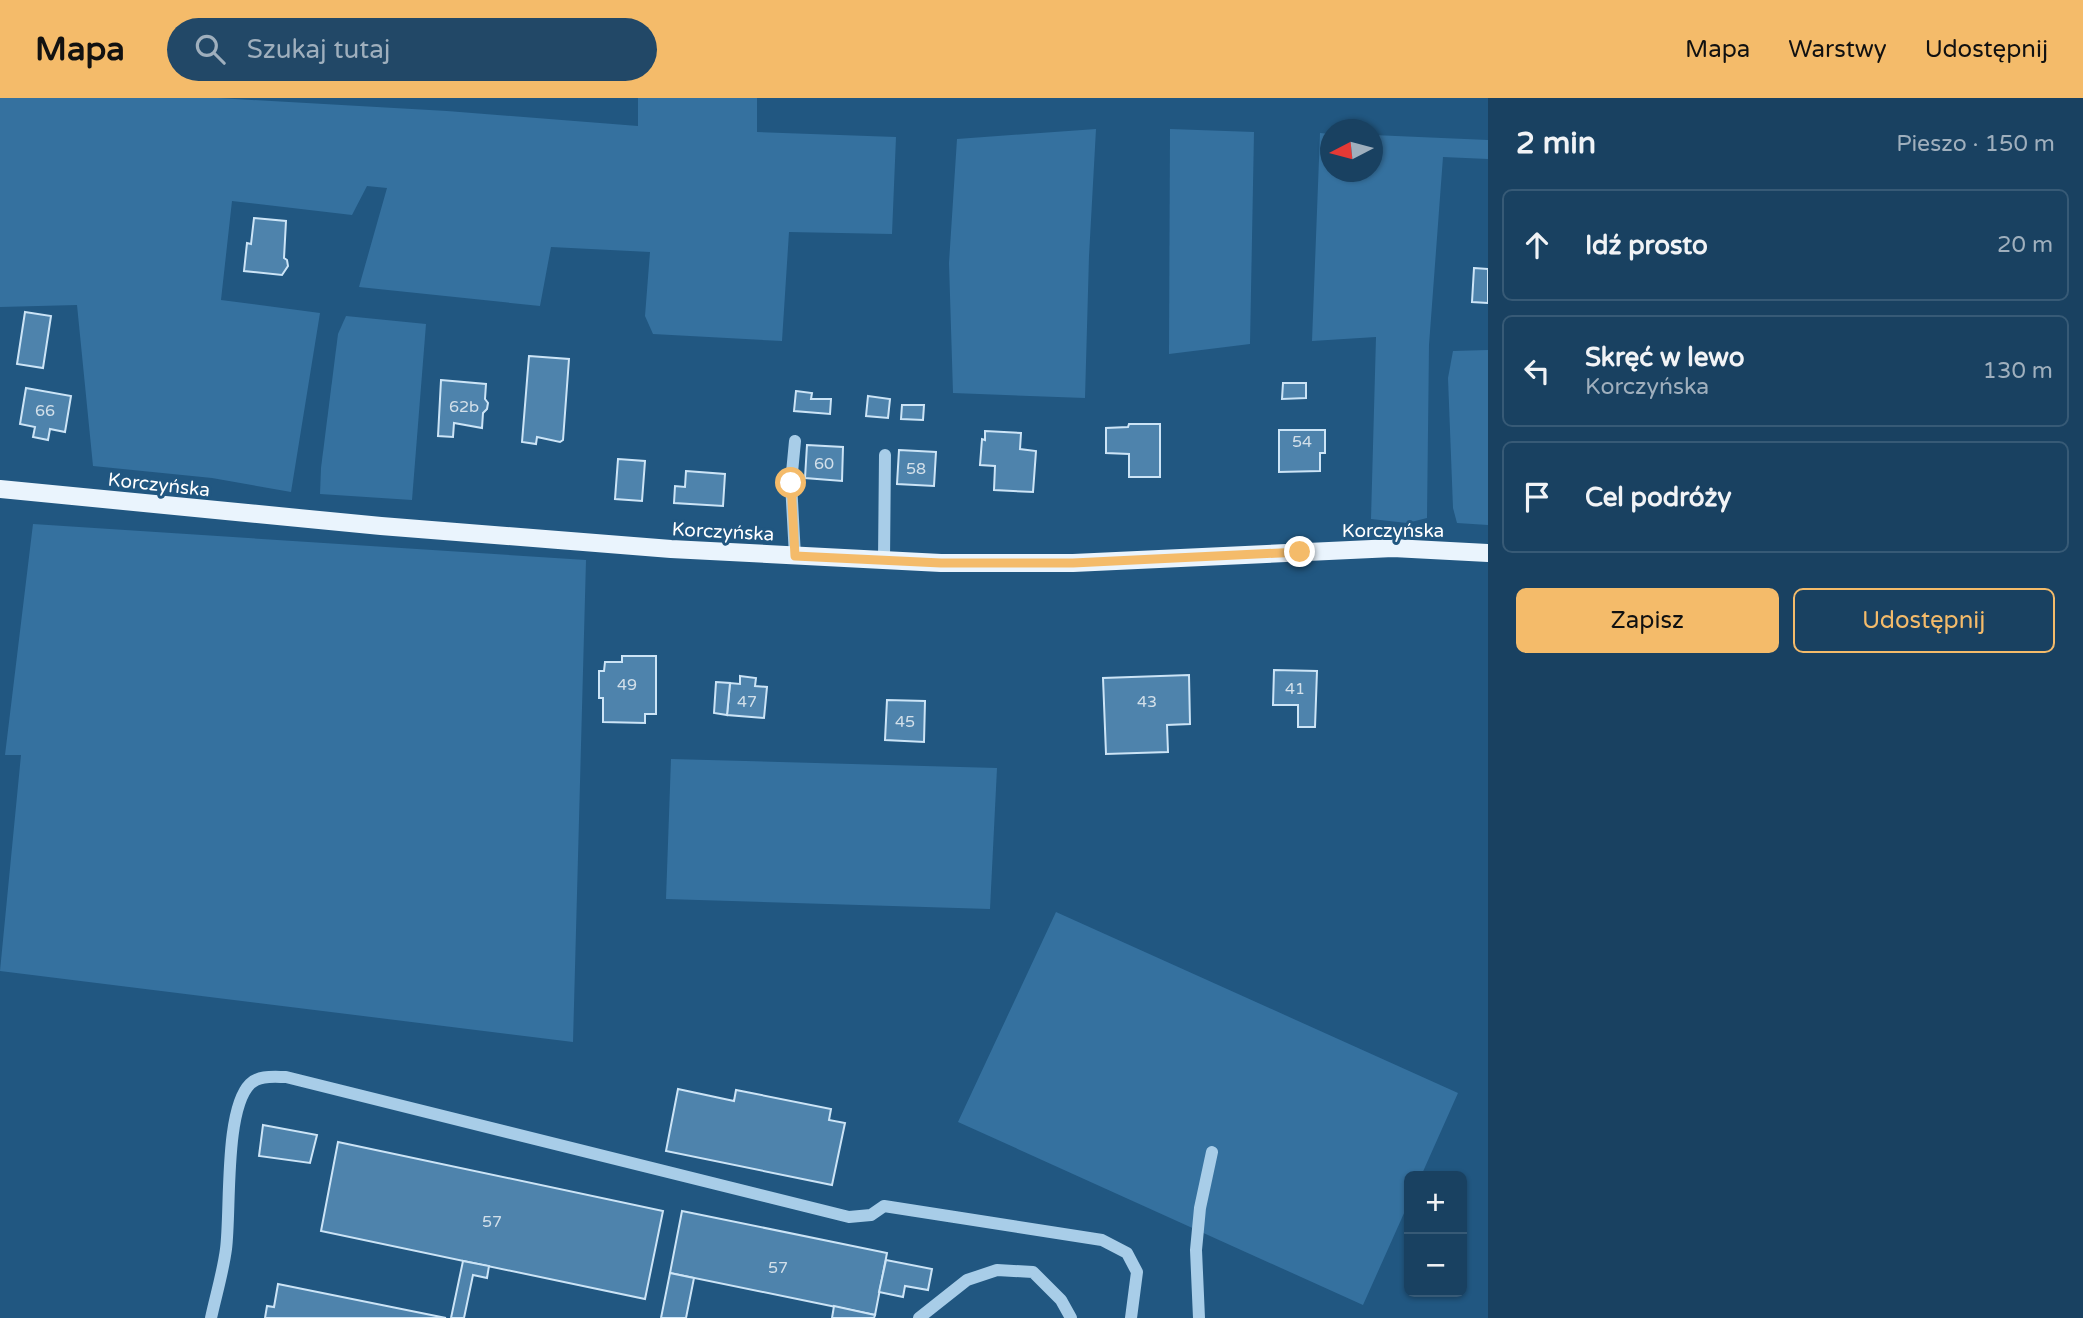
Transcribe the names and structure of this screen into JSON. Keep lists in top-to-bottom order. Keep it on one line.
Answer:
{"streets":{"main road":["Korczyńska"]},"house_numbers":["62b","66","54","60","58","49","41","47","43","45","57","57"],"north":"left","page":{"header":"Mapa","search":"Szukaj tutaj","nav":["Mapa","Warstwy","Udostępnij"],"heading":["2 min","Pieszo · 150 m"],"list":[["Idź prosto","20 m"],["Skręć w lewo","Korczyńska","130 m"],"Cel podróży"],"buttons":["Zapisz","Udostępnij"],"map_buttons":["+","−"]}}
